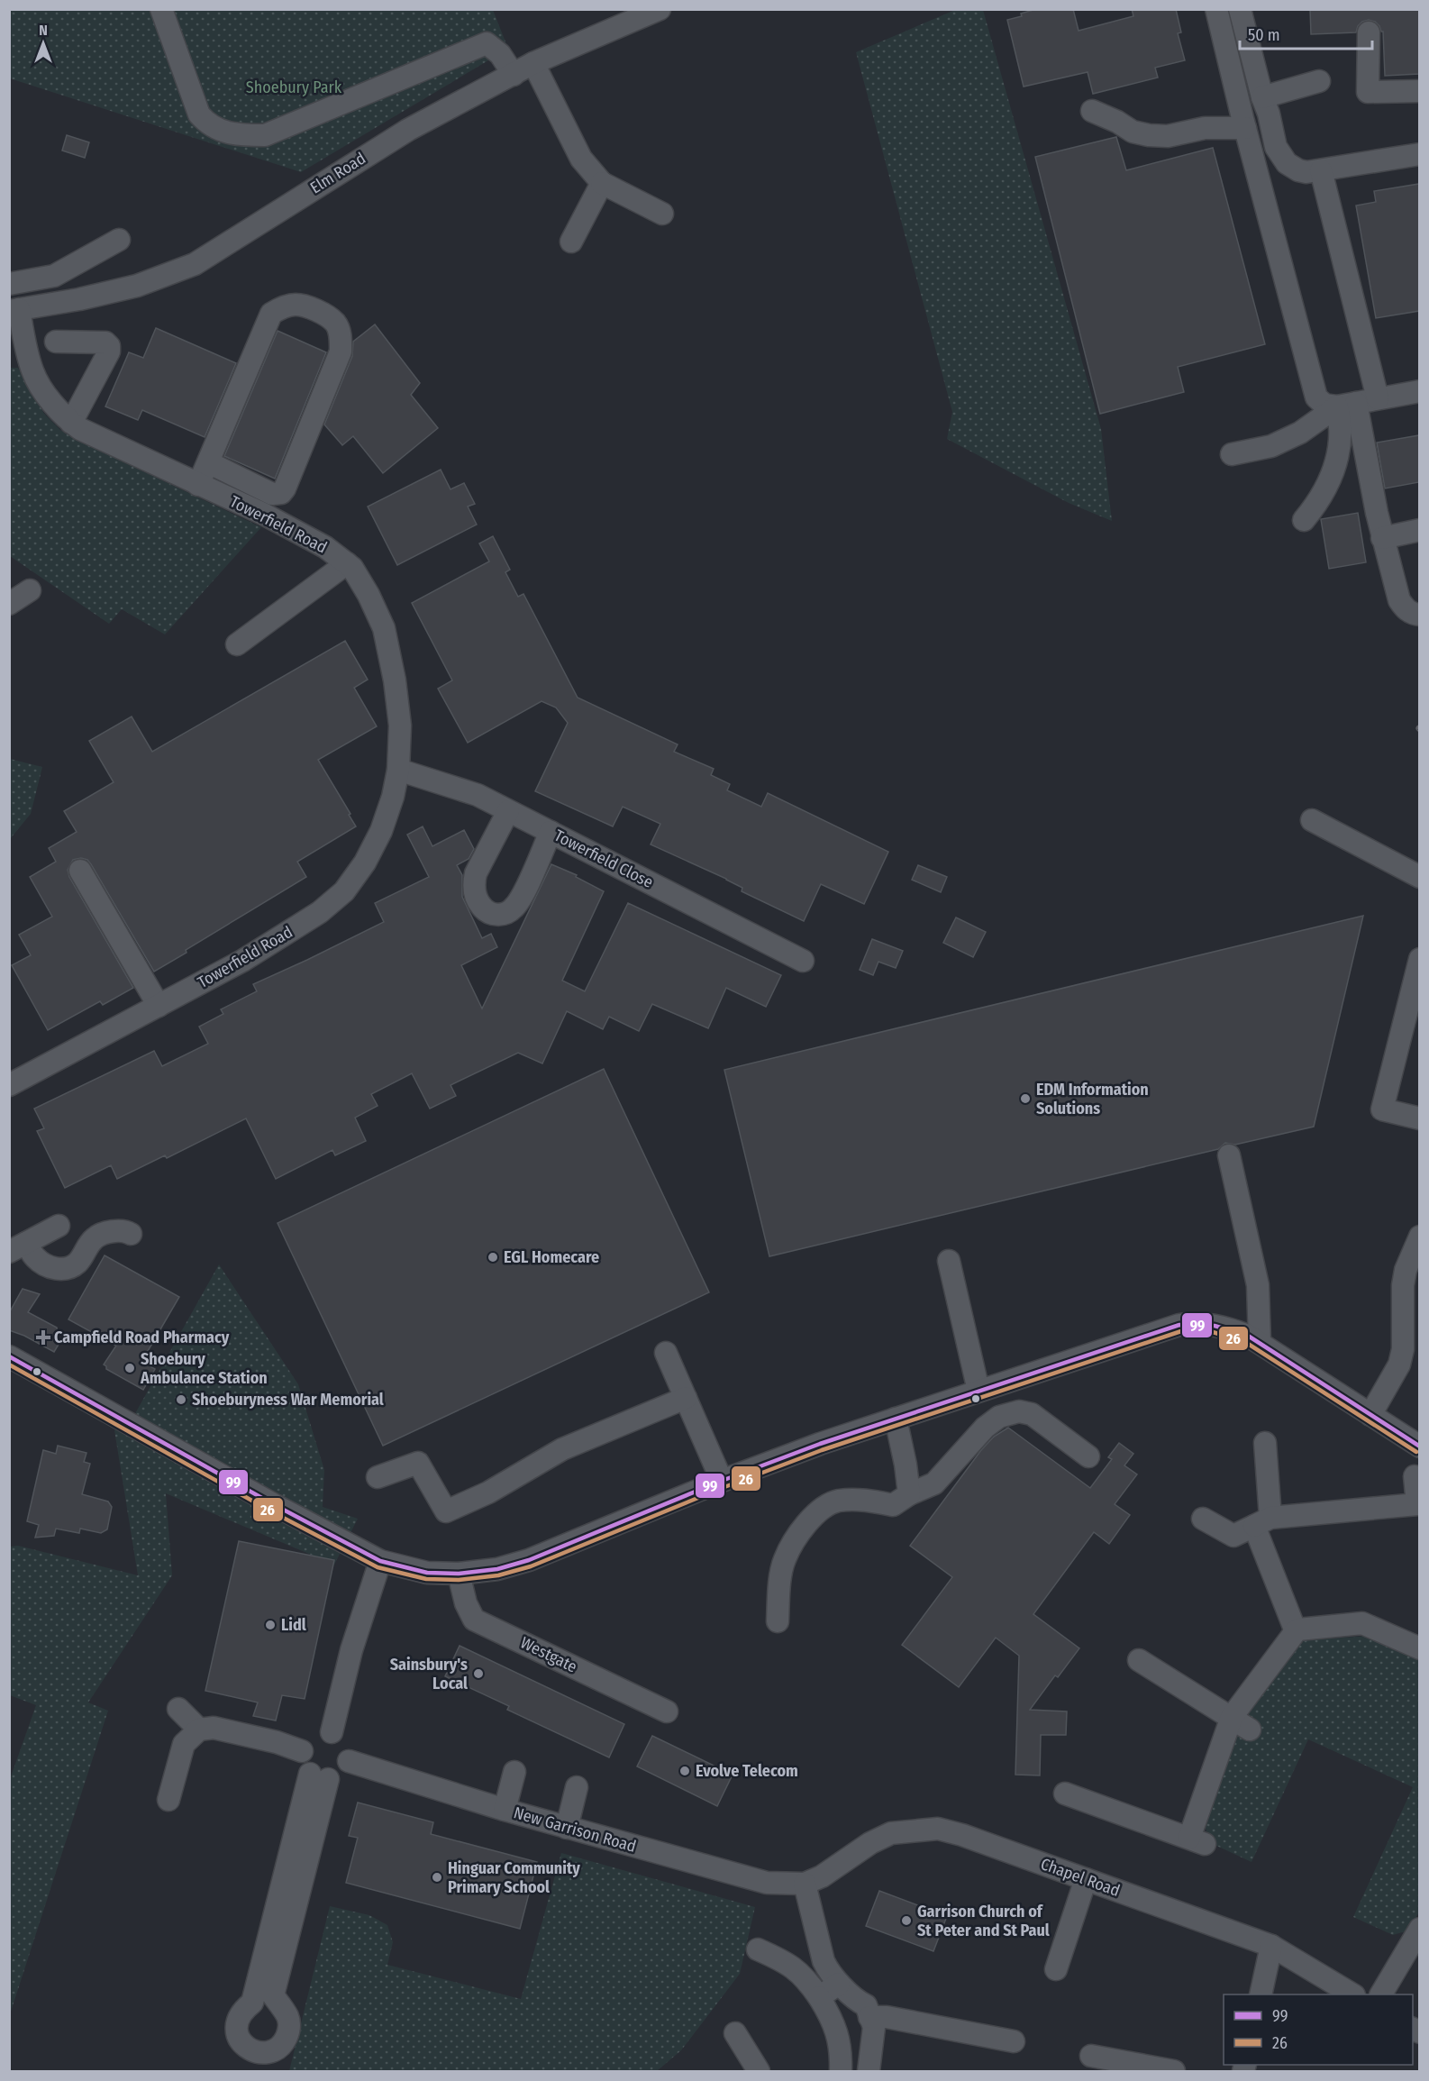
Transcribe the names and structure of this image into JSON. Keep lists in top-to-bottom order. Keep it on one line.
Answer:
{"streets":{"street":["Elm Road","Towerfield Road","Towerfield Close","Westgate","New Garrison Road","Chapel Road"]},"crossings":[["Elm Road","Towerfield Road"],["Towerfield Road","Towerfield Close"],["New Garrison Road","Chapel Road"]],"parks":["Shoebury Park"],"places":{"other":["EDM Information Solutions","EGL Homecare","Shoebury Ambulance Station","Shoeburyness War Memorial","Lidl","Sainsbury's Local","Evolve Telecom","Hinguar Community Primary School","Garrison Church of St Peter and St Paul"],"health":["Campfield Road Pharmacy"]},"lines":["transit line 99","transit line 26"],"legend":["99","26"],"scale_bar":"50 m","north":"top"}
